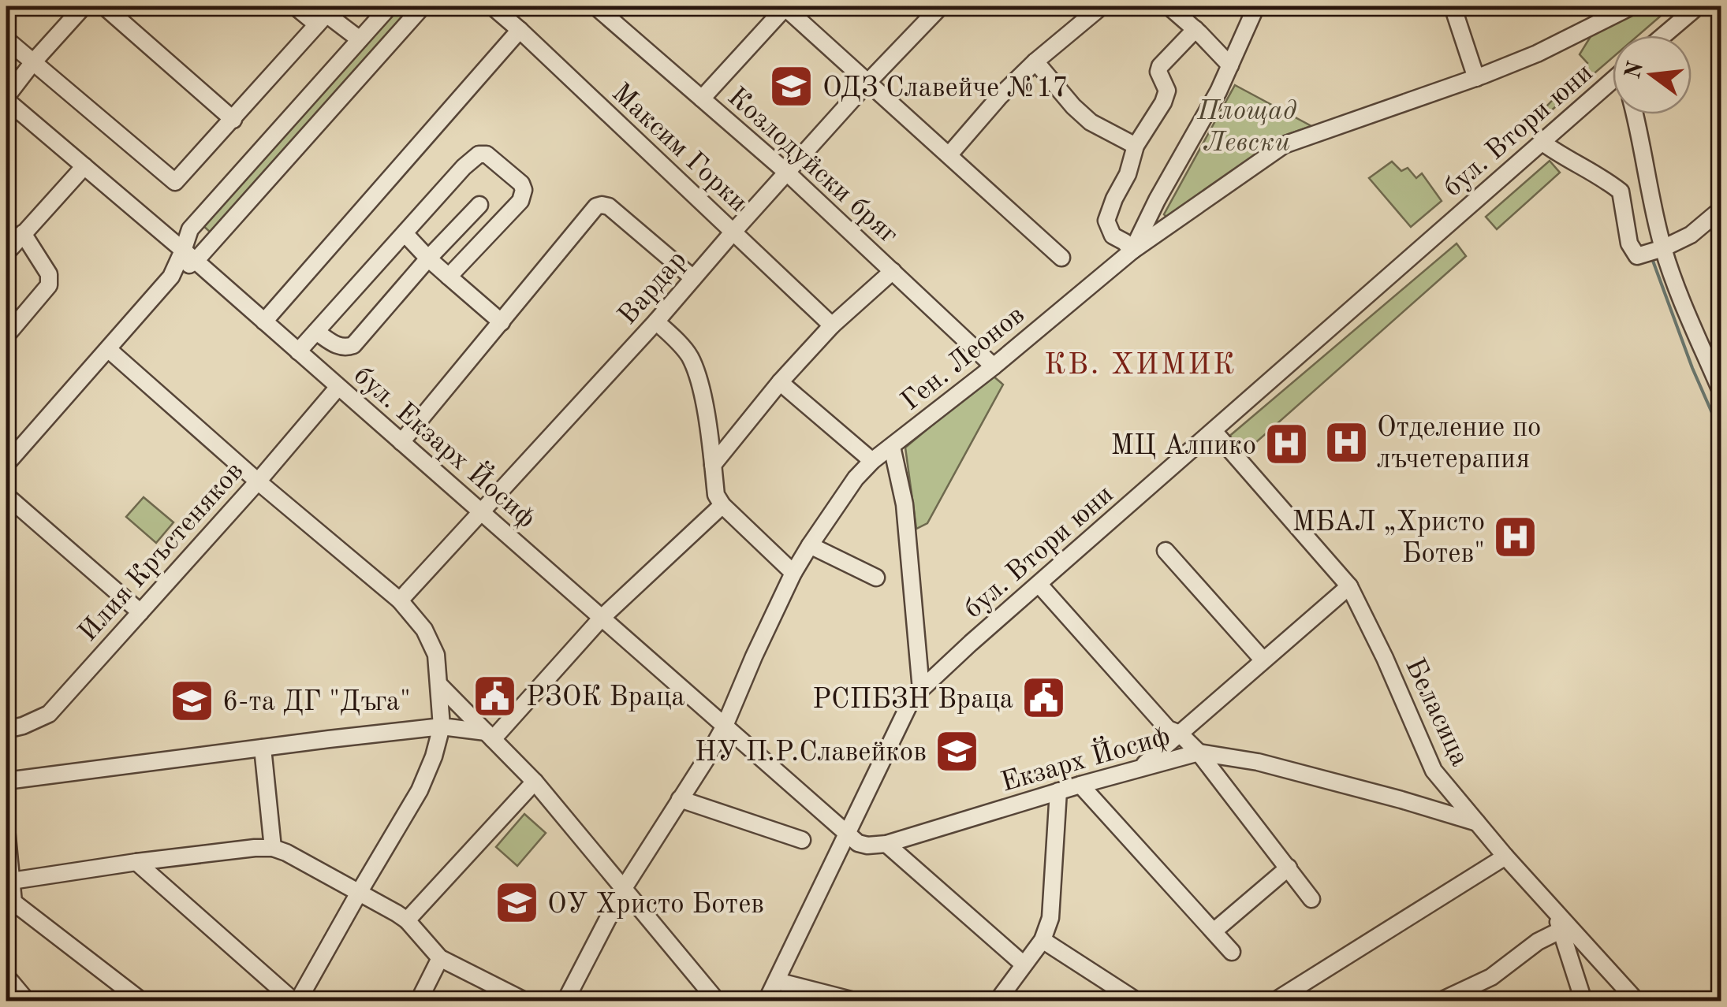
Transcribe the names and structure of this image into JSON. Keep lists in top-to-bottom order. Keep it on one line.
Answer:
{"streets":{"street":["бул. Втори юни","Максим Горки","Козлодуйски бряг","Вардар","Ген. Леонов","бул. Екзарх Йосиф","Илия Кръстеняков","Беласица","Екзарх Йосиф"]},"crossings":[["бул. Втори юни","бул. Екзарх Йосиф"],["бул. Втори юни","Беласица"],["бул. Втори юни","Екзарх Йосиф"],["Максим Горки","Вардар"],["Козлодуйски бряг","Вардар"],["Козлодуйски бряг","Ген. Леонов"],["Вардар","бул. Екзарх Йосиф"],["Ген. Леонов","бул. Екзарх Йосиф"],["бул. Екзарх Йосиф","Илия Кръстеняков"],["бул. Екзарх Йосиф","Екзарх Йосиф"],["Беласица","Екзарх Йосиф"]],"districts":["КВ. ХИМИК"],"parks":["Площад Левски"],"places":{"school or university":["ОДЗ Славейче №17","6-та ДГ \"Дъга\"","НУ П.Р.Славейков","ОУ Христо Ботев"],"hospital":["Отделение по лъчетерапия","МЦ Алпико","МБАЛ „Христо Ботев\""],"public building":["РЗОК Враца","РСПБЗН Враца"]},"north":"left"}
